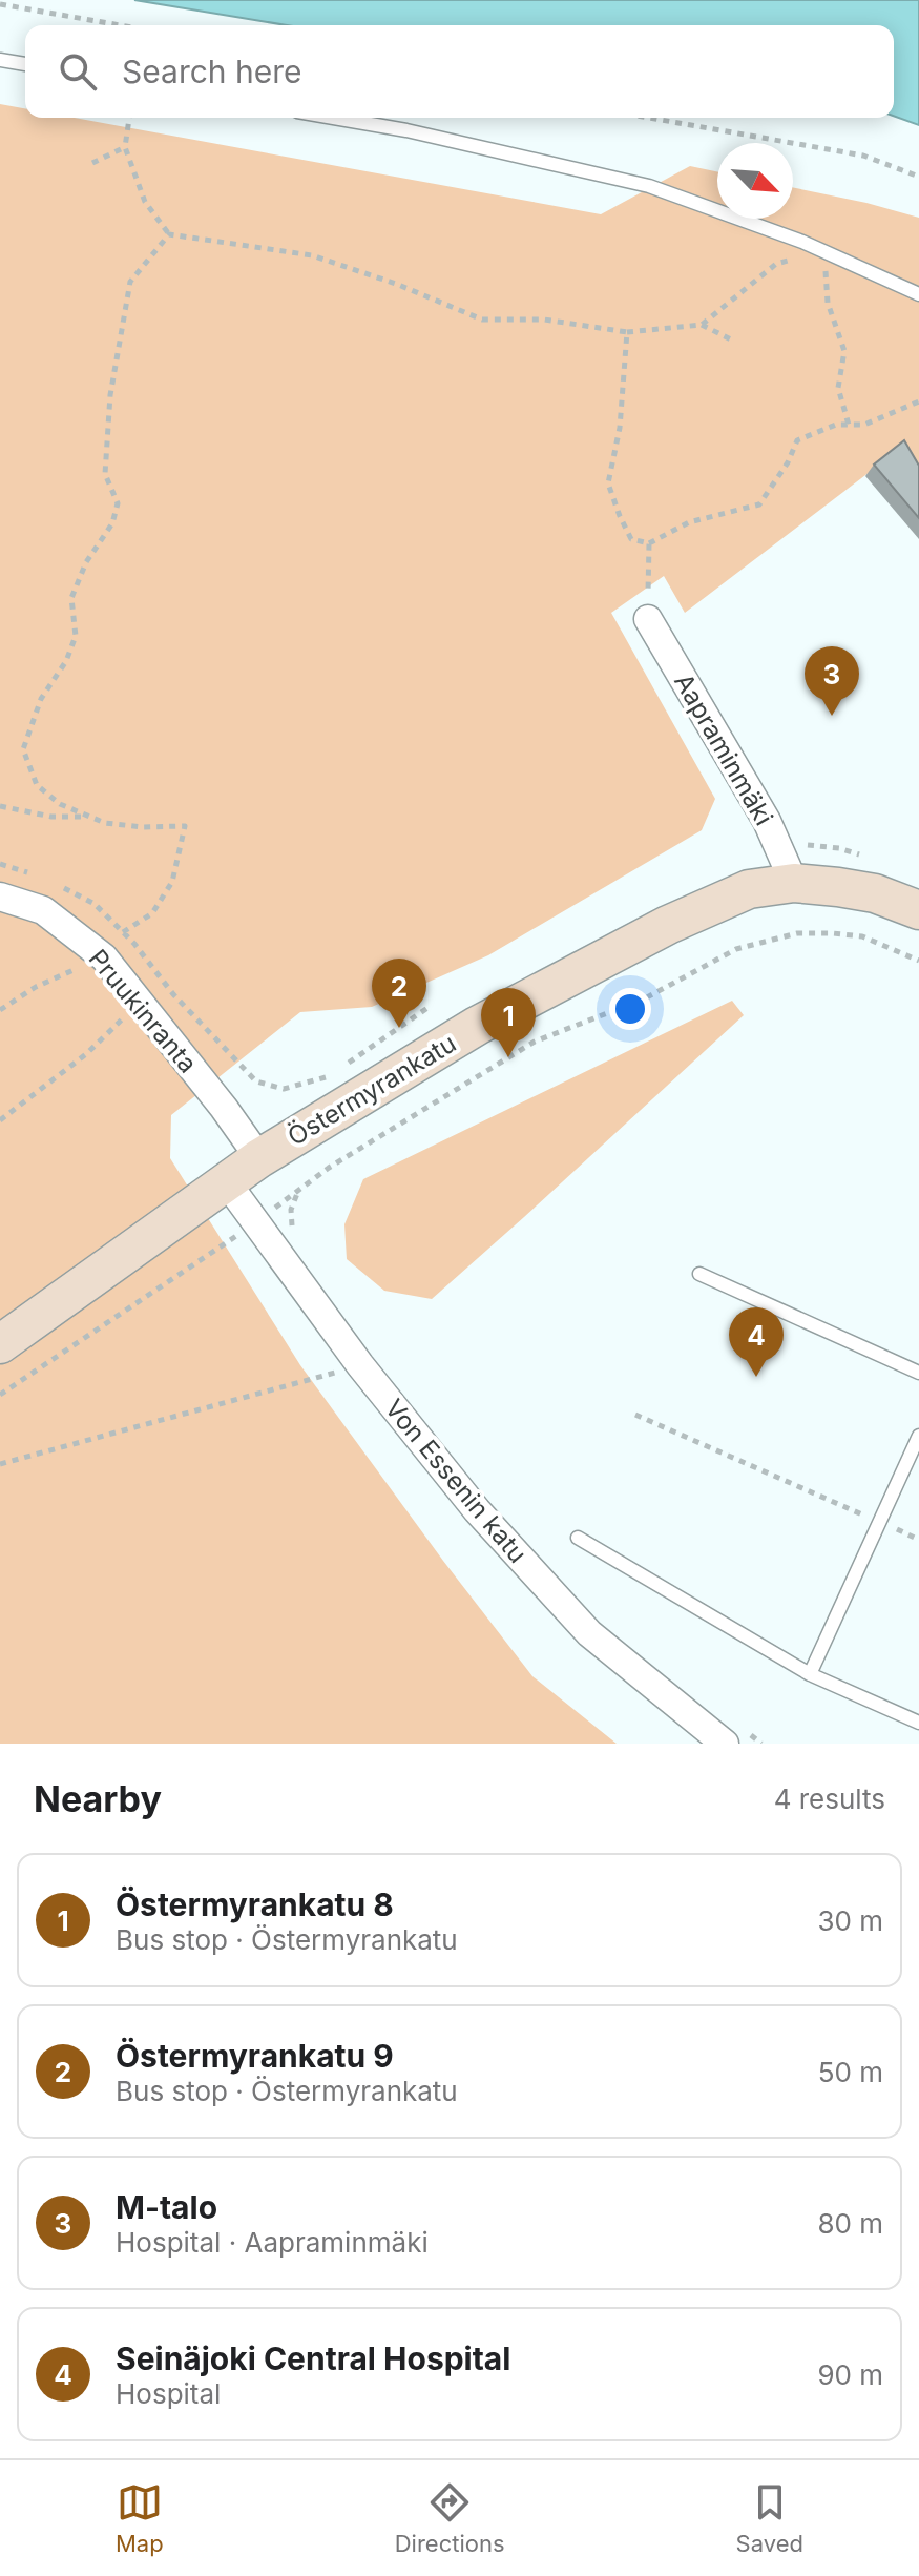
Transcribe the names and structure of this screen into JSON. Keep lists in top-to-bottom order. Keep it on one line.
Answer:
{"streets":{"street":["Aapraminmäki","Pruukinranta","Östermyrankatu","Von Essenin katu"]},"crossings":[["Aapraminmäki","Östermyrankatu"],["Pruukinranta","Östermyrankatu"],["Östermyrankatu","Von Essenin katu"]],"north":"bottom right","page":{"search":"Search here","pins":["3","2","1","4"],"heading":["Nearby","4 results"],"list":[{"mark":"1","name":"Östermyrankatu 8","note":"Bus stop · Östermyrankatu","value":"30 m"},{"mark":"2","name":"Östermyrankatu 9","note":"Bus stop · Östermyrankatu","value":"50 m"},{"mark":"3","name":"M-talo","note":"Hospital · Aapraminmäki","value":"80 m"},{"mark":"4","name":"Seinäjoki Central Hospital","note":"Hospital","value":"90 m"}],"nav":["Map","Directions","Saved"]}}
